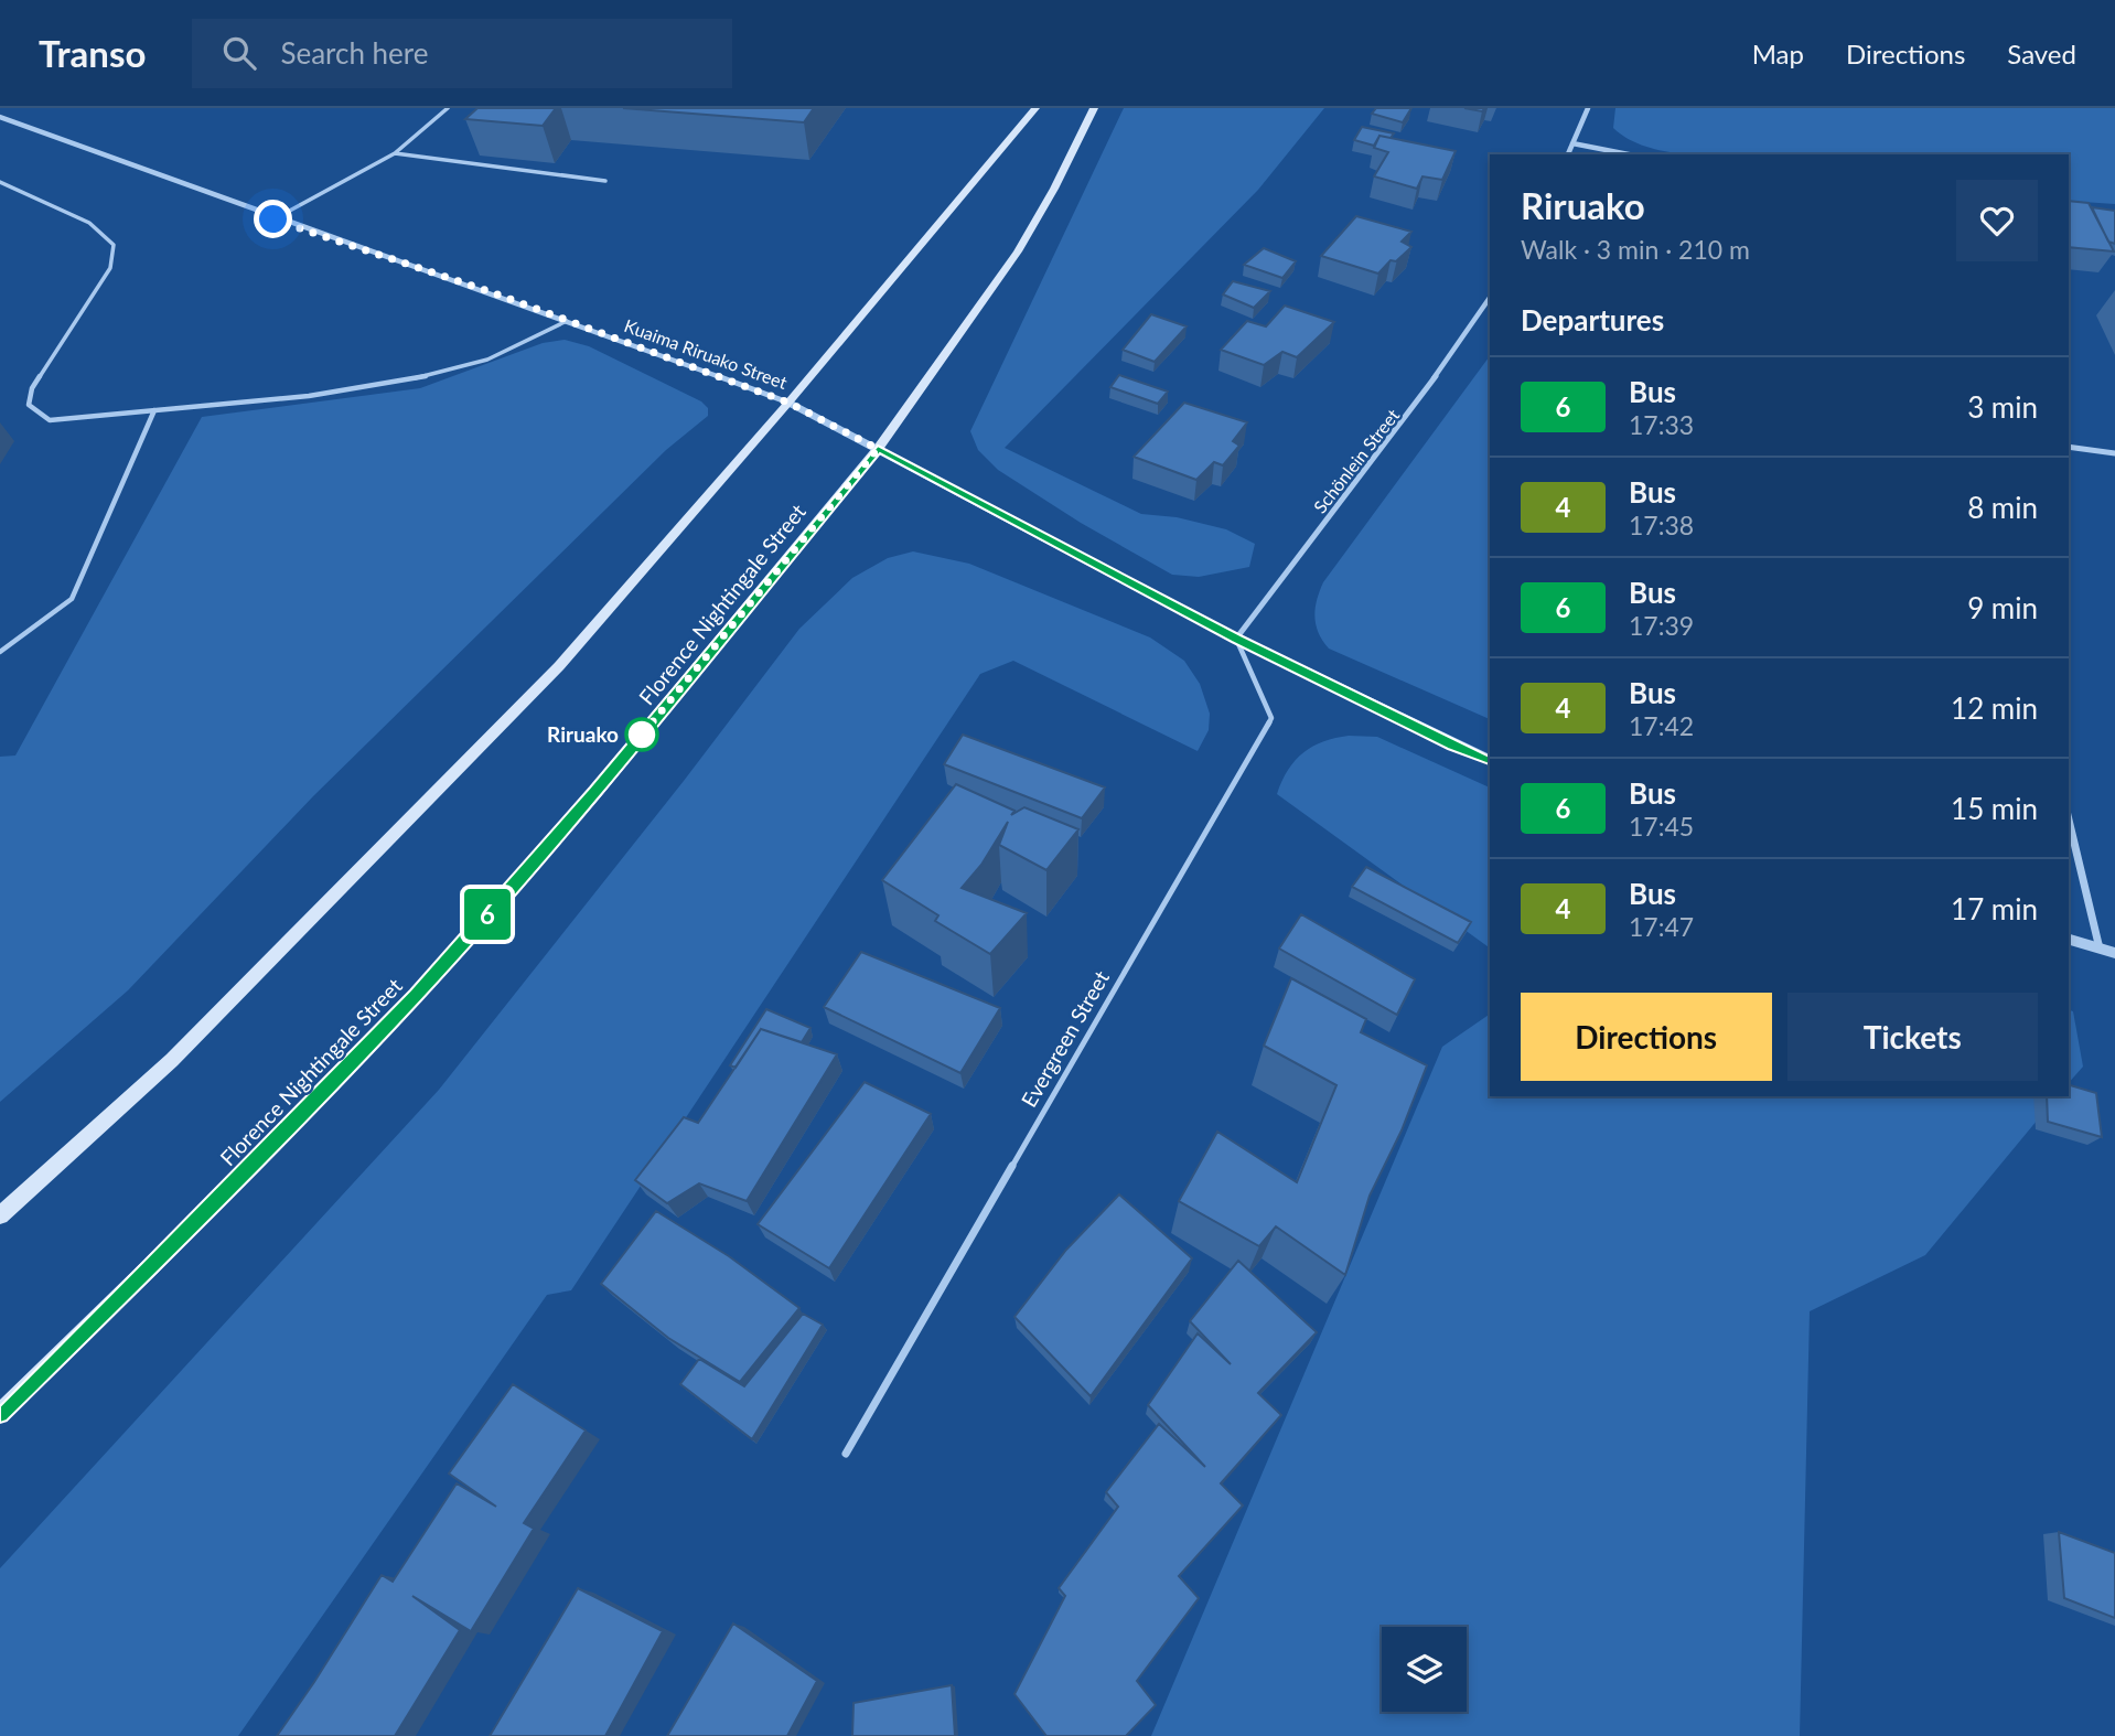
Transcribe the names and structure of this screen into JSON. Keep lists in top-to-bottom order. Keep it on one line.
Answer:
{"streets":{"main road":["Florence Nightingale Street"],"street":["Kuaima Riruako Street","Schönlein Street"],"lane":["Evergreen Street"]},"crossings":[["Kuaima Riruako Street","Schönlein Street"],["Kuaima Riruako Street","Florence Nightingale Street"],["Kuaima Riruako Street","Evergreen Street"],["Schönlein Street","Evergreen Street"]],"places":["Riruako"],"lines":["bus line 6"],"page":{"header":"Transo","search":"Search here","nav":["Map","Directions","Saved"],"on_map":"6","heading":[["Riruako","Walk · 3 min · 210 m"],"Departures"],"list":[{"mark":"6","name":"Bus","note":"17:33","value":"3 min"},{"mark":"4","name":"Bus","note":"17:38","value":"8 min"},{"mark":"6","name":"Bus","note":"17:39","value":"9 min"},{"mark":"4","name":"Bus","note":"17:42","value":"12 min"},{"mark":"6","name":"Bus","note":"17:45","value":"15 min"},{"mark":"4","name":"Bus","note":"17:47","value":"17 min"}],"buttons":["Directions","Tickets"]}}
